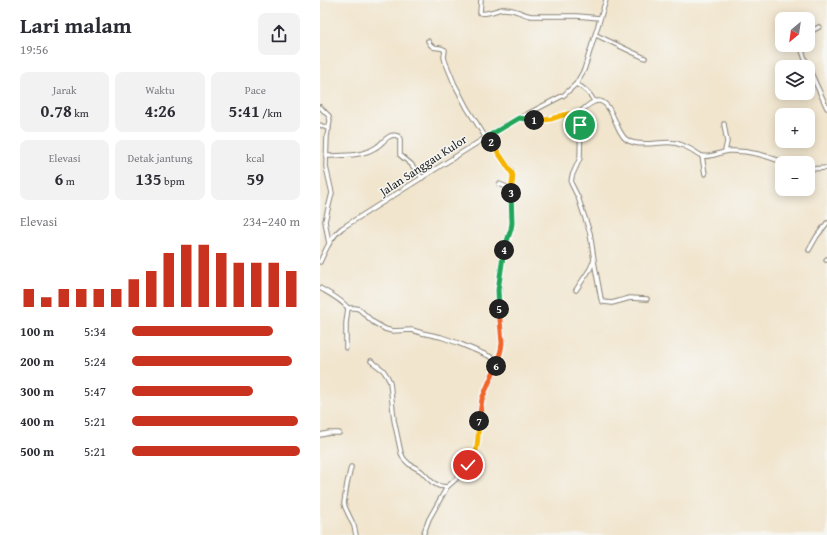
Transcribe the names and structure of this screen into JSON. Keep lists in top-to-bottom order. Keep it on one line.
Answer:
{"streets":{"street":["Jalan Sanggau Kulor"]},"north":"bottom left","page":{"heading":["Lari malam","19:56"],"map_buttons":["+","−"],"stats":[["Jarak","0.78 km"],["Waktu","4:26"],["Pace","5:41 /km"],["Elevasi","6 m"],["Detak jantung","135 bpm"],["kcal","59"]],"pins":["1","2","3","4","5","6","7"],"chart":["Elevasi","234–240 m"],"list":[{"name":"100 m","note":"5:34"},{"name":"200 m","note":"5:24"},{"name":"300 m","note":"5:47"},{"name":"400 m","note":"5:21"},{"name":"500 m","note":"5:21"}]}}
